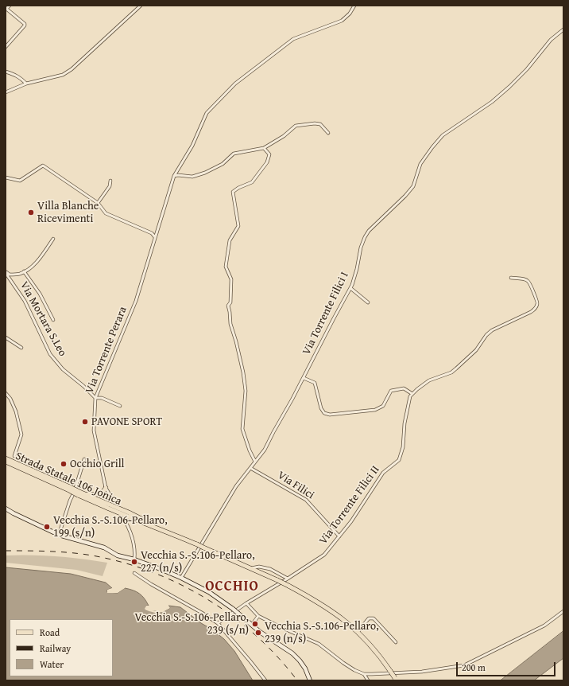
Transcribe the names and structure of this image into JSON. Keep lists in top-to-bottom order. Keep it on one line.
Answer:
{"streets":{"main road":["Strada Statale 106 Jonica"],"street":["Via Torrente Filici I","Via Mortara S.Leo","Via Torrente Perara","Via Filici","Via Torrente Filici II"]},"crossings":[["Via Torrente Filici I","Via Filici"],["Via Mortara S.Leo","Via Torrente Perara"],["Via Filici","Via Torrente Filici II"]],"districts":["OCCHIO"],"places":["Villa Blanche Ricevimenti","PAVONE SPORT","Occhio Grill","Vecchia S.-S.106-Pellaro, 199 (s/n)","Vecchia S.-S.106-Pellaro, 227 (n/s)","Vecchia S.-S.106-Pellaro, 239 (s/n)","Vecchia S.-S.106-Pellaro, 239 (n/s)"],"legend":["Road","Railway","Water"],"scale_bar":"200 m"}
